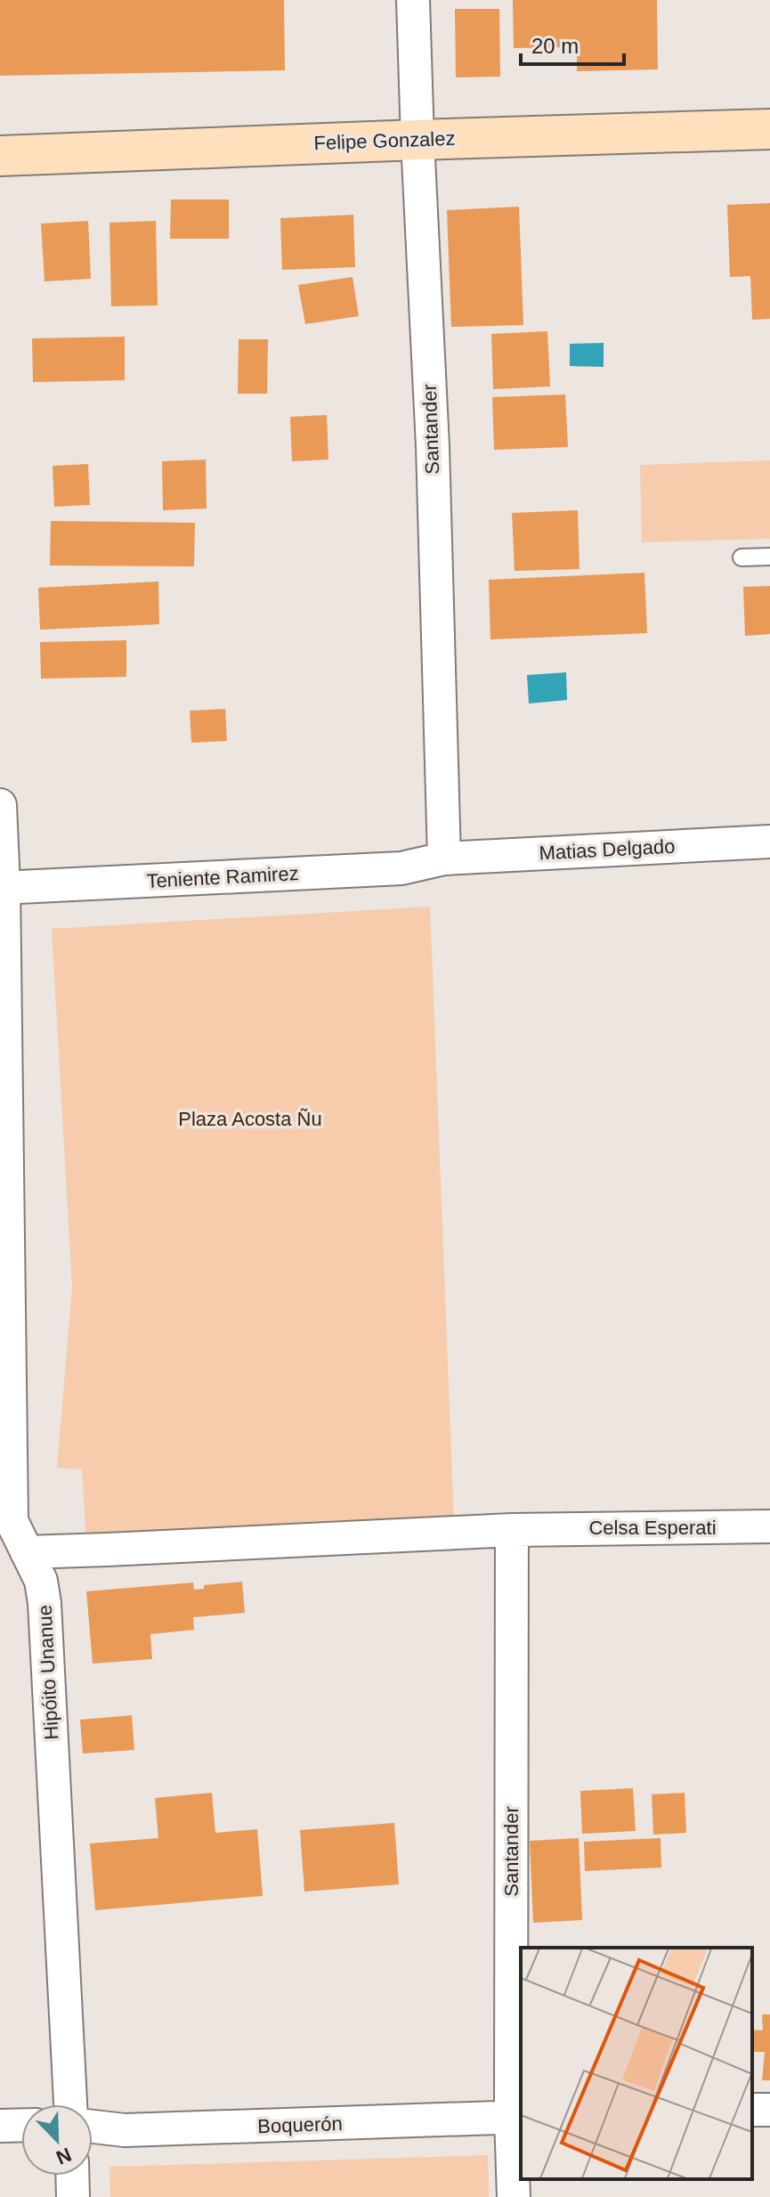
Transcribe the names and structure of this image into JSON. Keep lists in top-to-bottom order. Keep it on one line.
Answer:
{"streets":{"street":["Felipe Gonzalez","Santander","Matias Delgado","Teniente Ramirez","Celsa Esperati","Hipóito Unanue","Boquerón"]},"crossings":[["Felipe Gonzalez","Santander"],["Santander","Matias Delgado"],["Santander","Teniente Ramirez"],["Santander","Celsa Esperati"],["Santander","Boquerón"],["Matias Delgado","Teniente Ramirez"],["Teniente Ramirez","Hipóito Unanue"],["Celsa Esperati","Hipóito Unanue"]],"parks":["Plaza Acosta Ñu"],"scale_bar":"20 m","north":"bottom right"}
